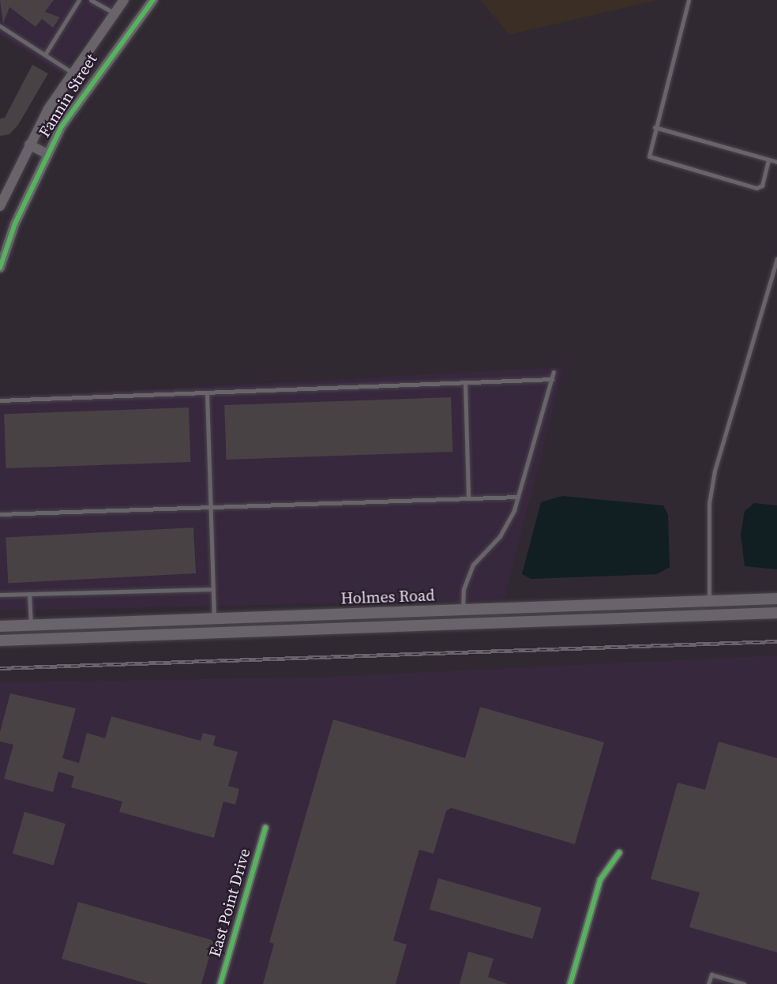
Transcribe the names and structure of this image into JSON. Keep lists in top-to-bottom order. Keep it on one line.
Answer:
{"streets":{"main road":["Holmes Road"],"street":["Fannin Street","East Point Drive"]}}
